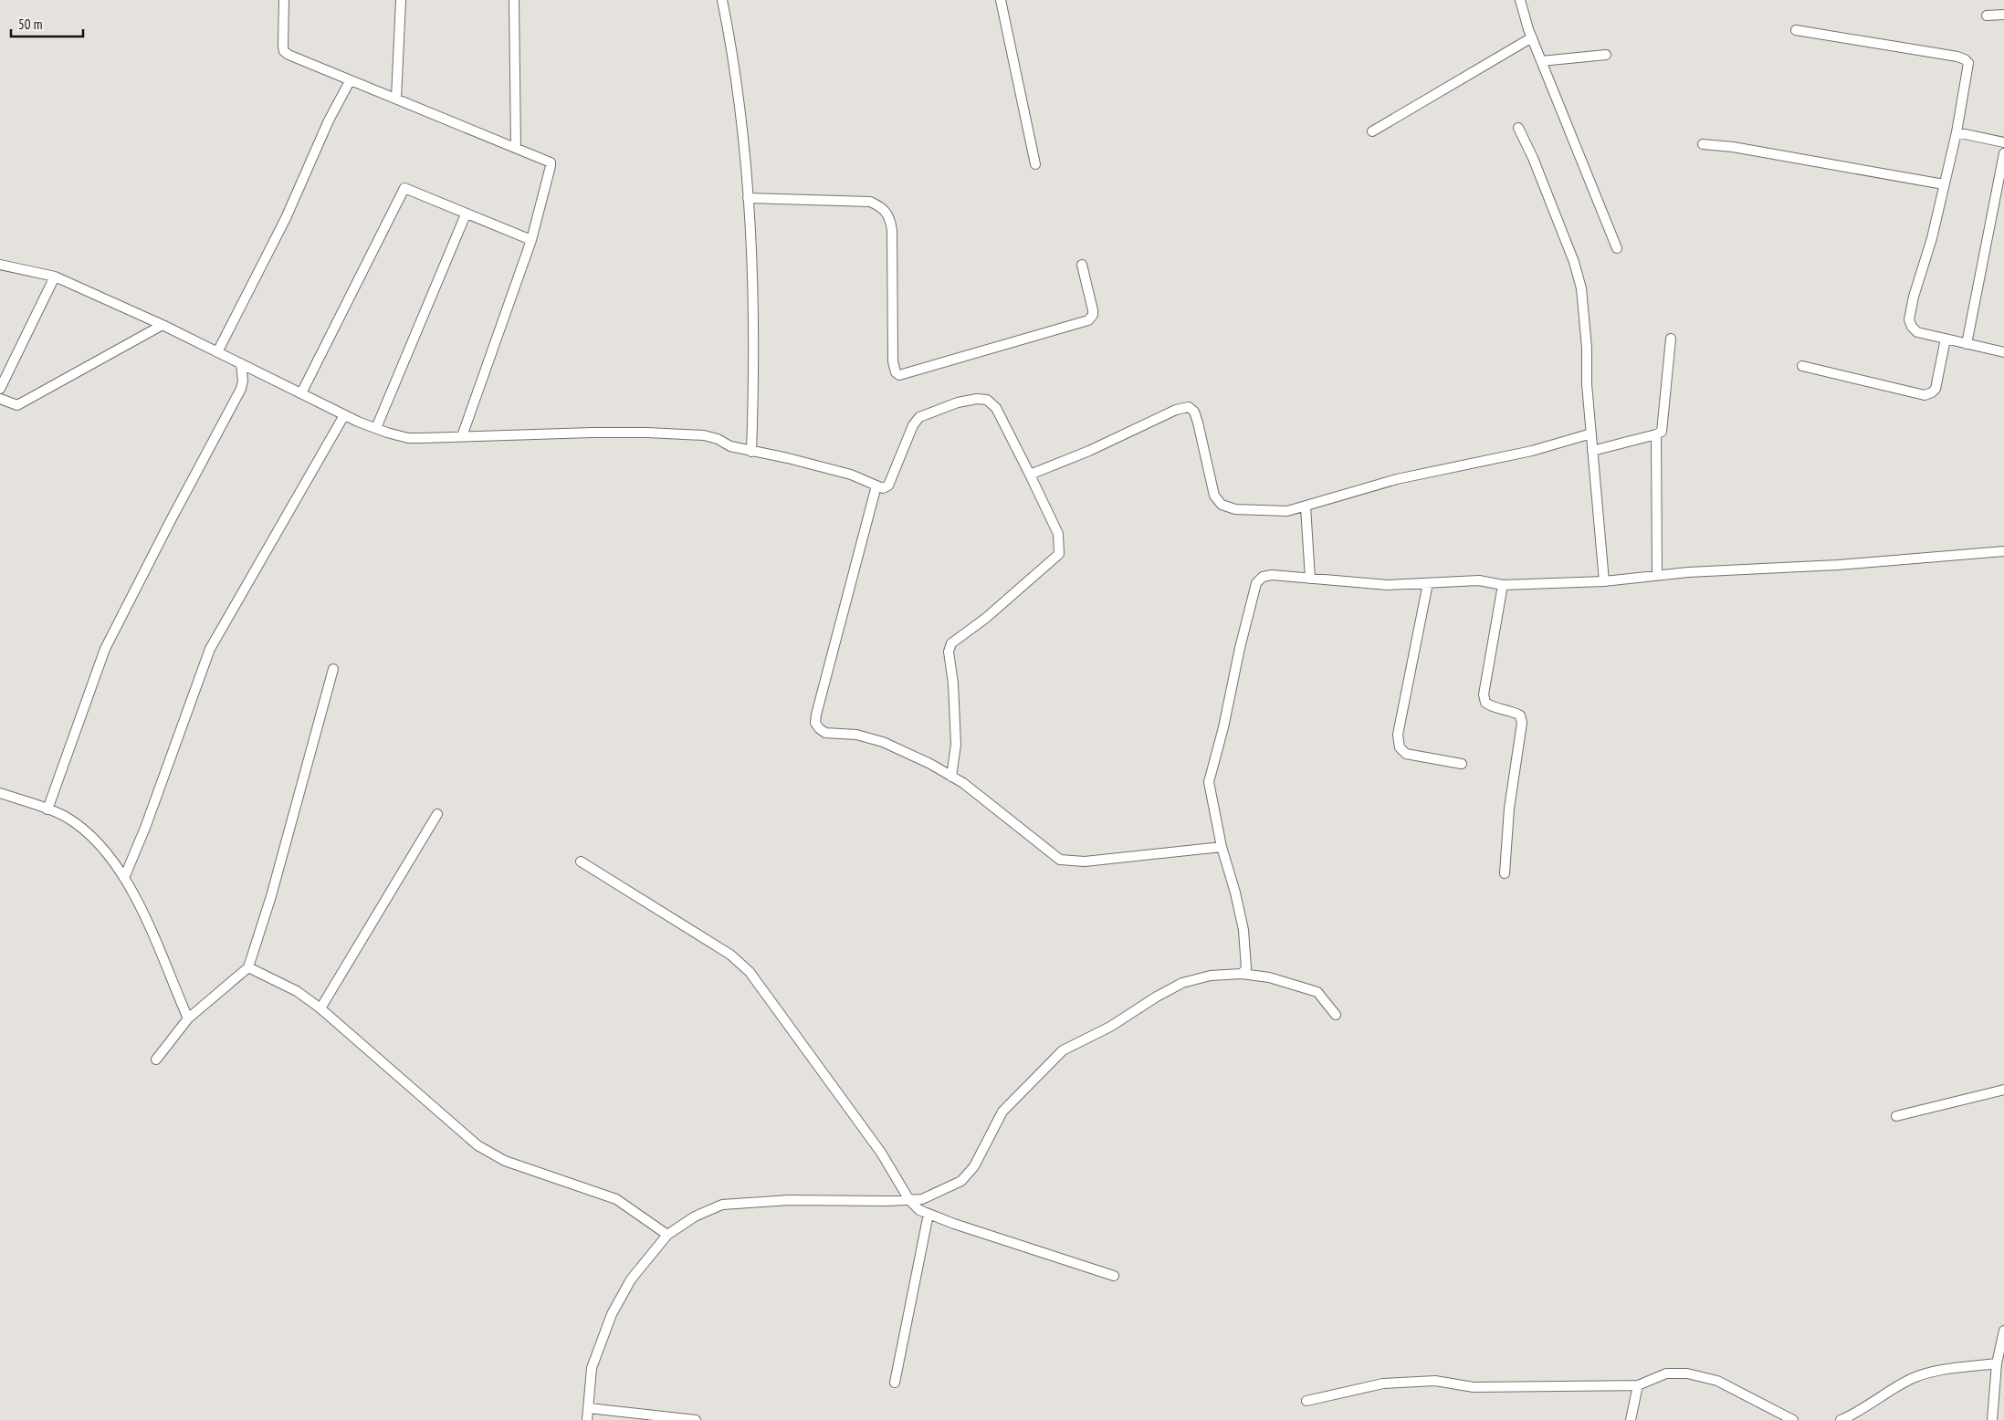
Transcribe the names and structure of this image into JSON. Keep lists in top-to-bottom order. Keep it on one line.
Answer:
{"scale_bar":"50 m"}
